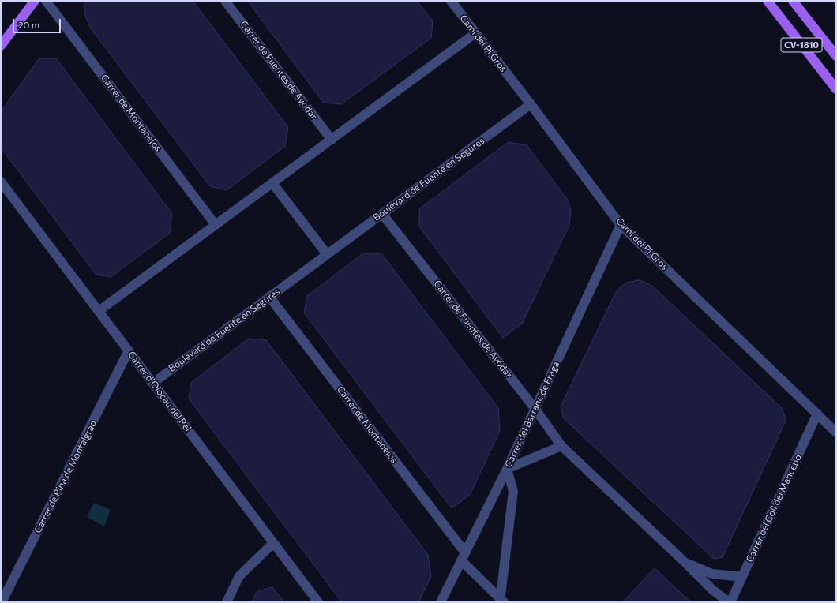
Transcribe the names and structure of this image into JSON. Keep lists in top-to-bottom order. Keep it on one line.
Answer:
{"streets":{"main road":["CV-1810"],"street":["Camí del Pi Gros","Carrer de Fuentes de Ayódar","Carrer de Montanejos","Boulevard de Fuente en Segures","Carrer d'Olocau del Rei","Carrer del Barranc de Fraga","Carrer de Pina de Montalgrao","Carrer del Coll del Mancebo"]},"crossings":[["Camí del Pi Gros","Boulevard de Fuente en Segures"],["Camí del Pi Gros","Carrer del Barranc de Fraga"],["Camí del Pi Gros","Carrer del Coll del Mancebo"],["Carrer de Fuentes de Ayódar","Boulevard de Fuente en Segures"],["Carrer de Fuentes de Ayódar","Carrer del Barranc de Fraga"],["Carrer de Fuentes de Ayódar","Carrer del Coll del Mancebo"],["Carrer de Montanejos","Boulevard de Fuente en Segures"],["Carrer de Montanejos","Carrer del Barranc de Fraga"],["Boulevard de Fuente en Segures","Carrer d'Olocau del Rei"],["Carrer d'Olocau del Rei","Carrer de Pina de Montalgrao"]],"scale_bar":"20 m"}
